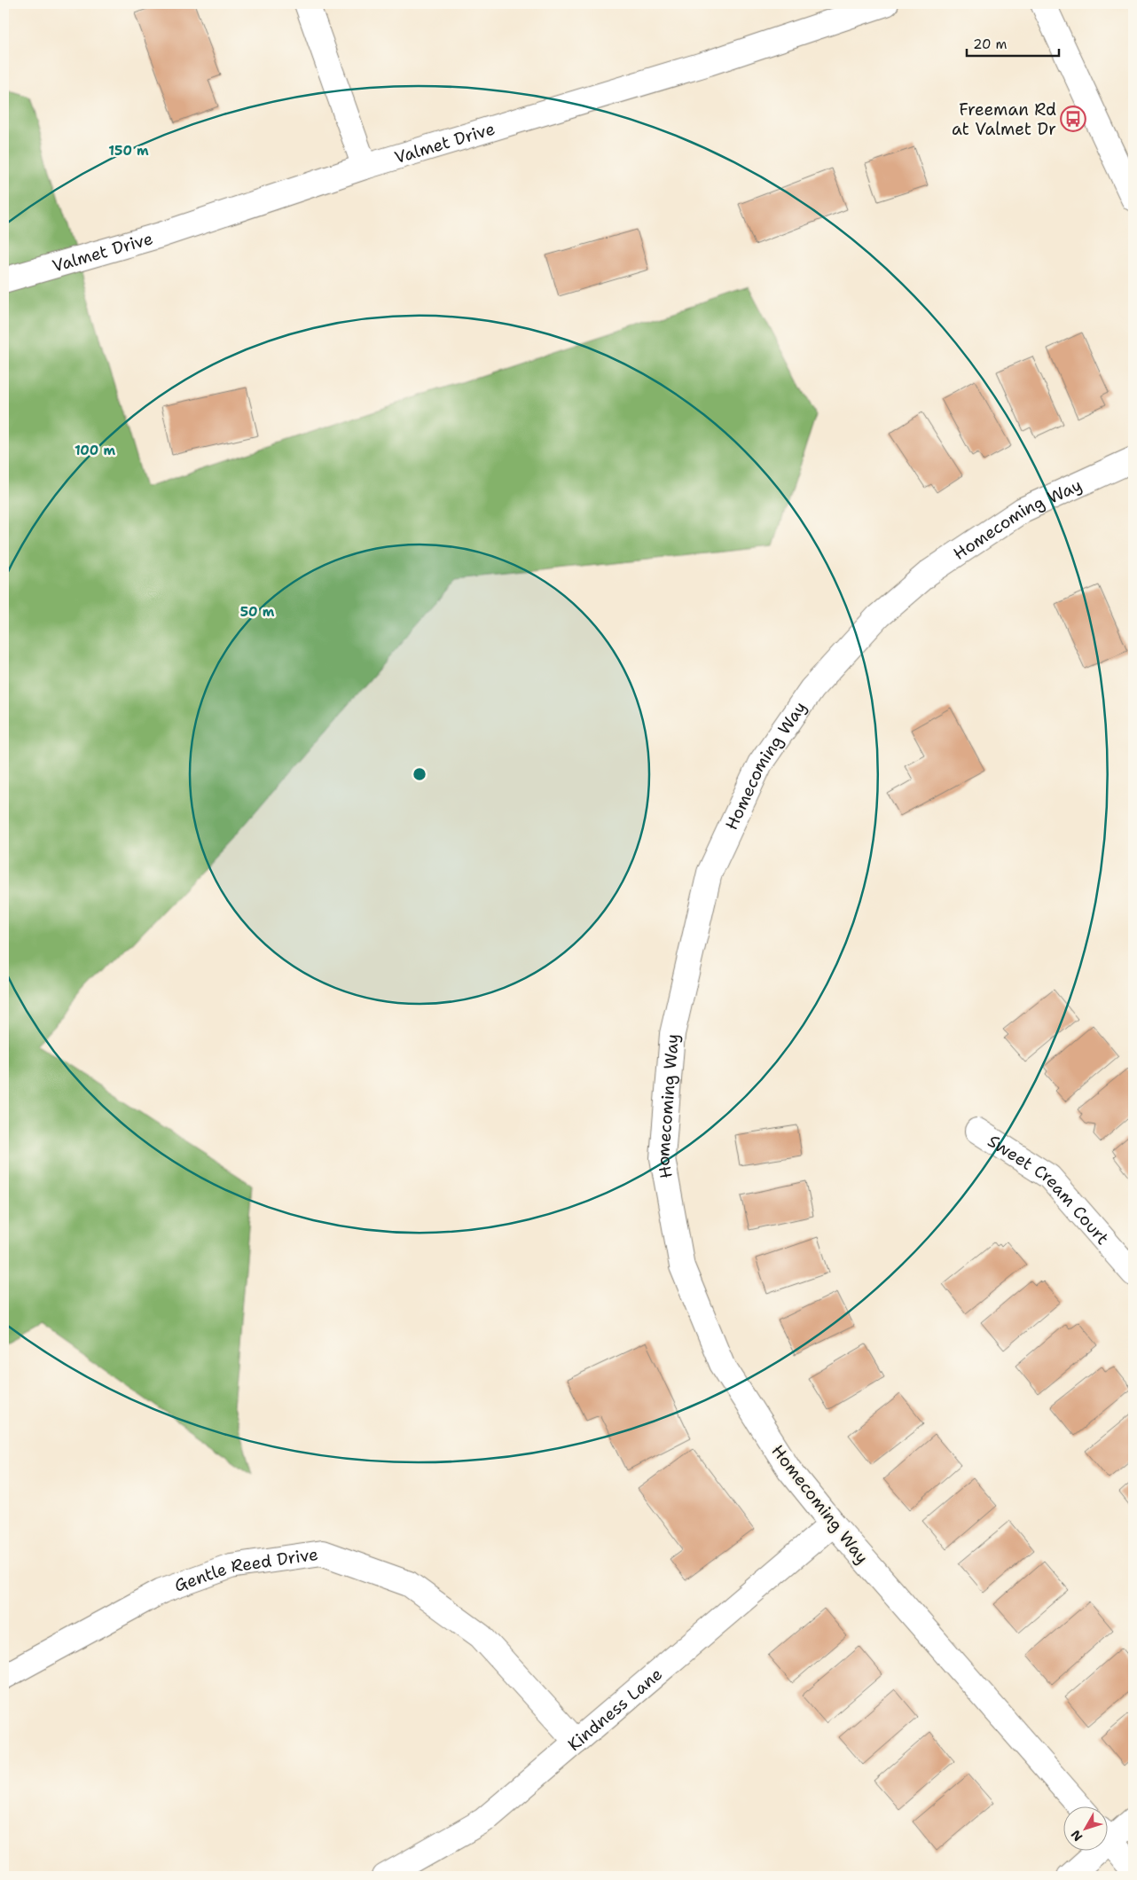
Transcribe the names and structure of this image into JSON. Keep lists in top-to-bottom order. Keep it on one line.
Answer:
{"streets":{"street":["Valmet Drive","Homecoming Way","Sweet Cream Court","Gentle Reed Drive","Kindness Lane"]},"crossings":[["Homecoming Way","Kindness Lane"],["Gentle Reed Drive","Kindness Lane"]],"places":{"bus stop":["Freeman Rd at Valmet Dr"]},"scale_bar":"20 m","north":"bottom left","rings":["150 m","100 m","50 m"]}
